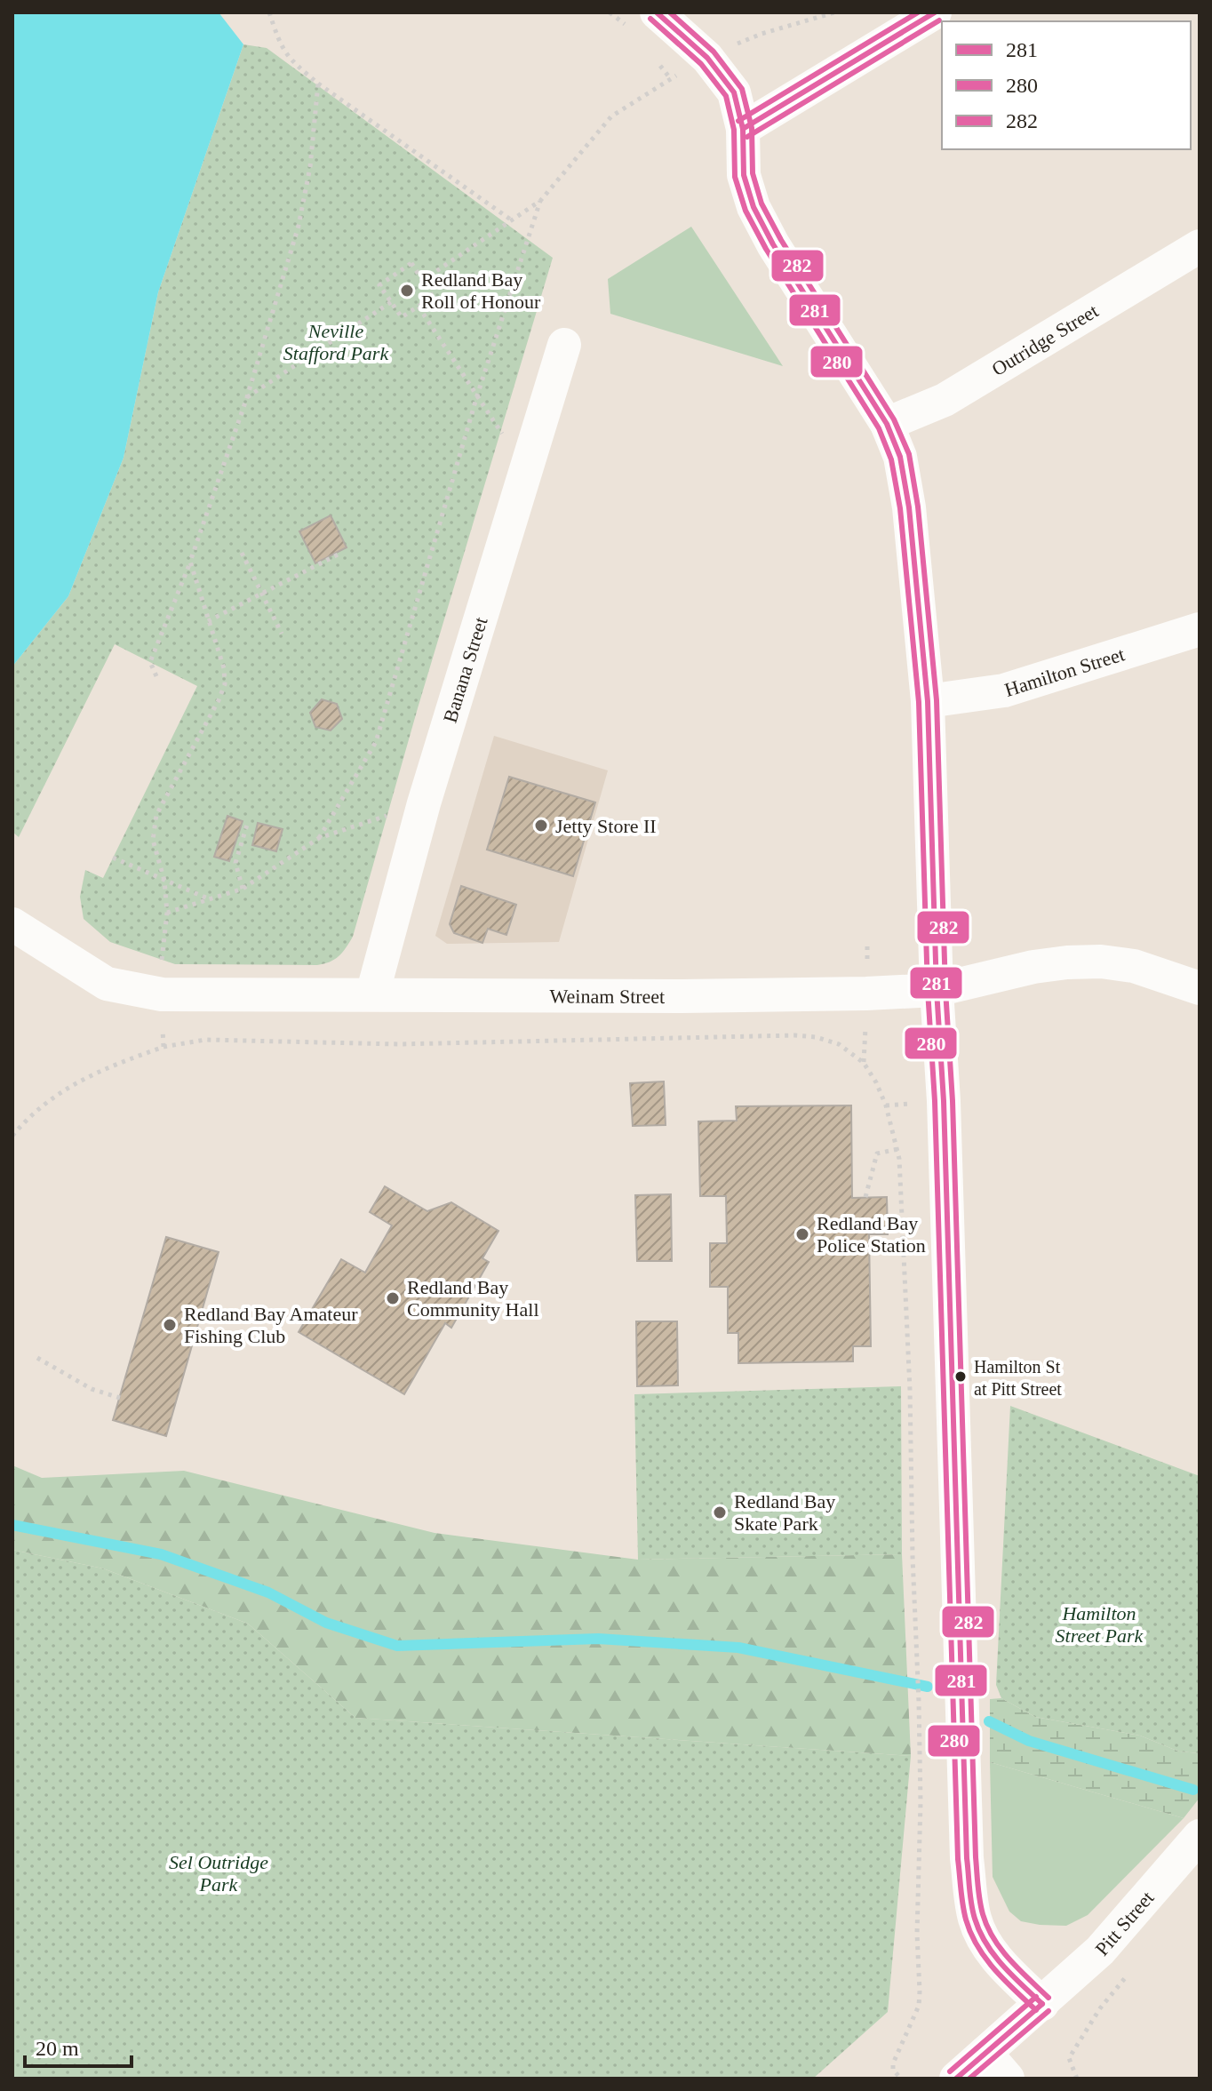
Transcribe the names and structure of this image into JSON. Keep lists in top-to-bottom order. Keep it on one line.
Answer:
{"streets":{"street":["Outridge Street","Banana Street","Hamilton Street","Weinam Street","Pitt Street"]},"crossings":[["Banana Street","Weinam Street"]],"parks":["Neville Stafford Park","Hamilton Street Park","Sel Outridge Park"],"places":["Redland Bay Roll of Honour","Jetty Store II","Redland Bay Police Station","Redland Bay Community Hall","Redland Bay Amateur Fishing Club","Hamilton St at Pitt Street","Redland Bay Skate Park"],"lines":["transit line 281","transit line 282","transit line 280"],"legend":["281","280","282"],"scale_bar":"20 m"}
